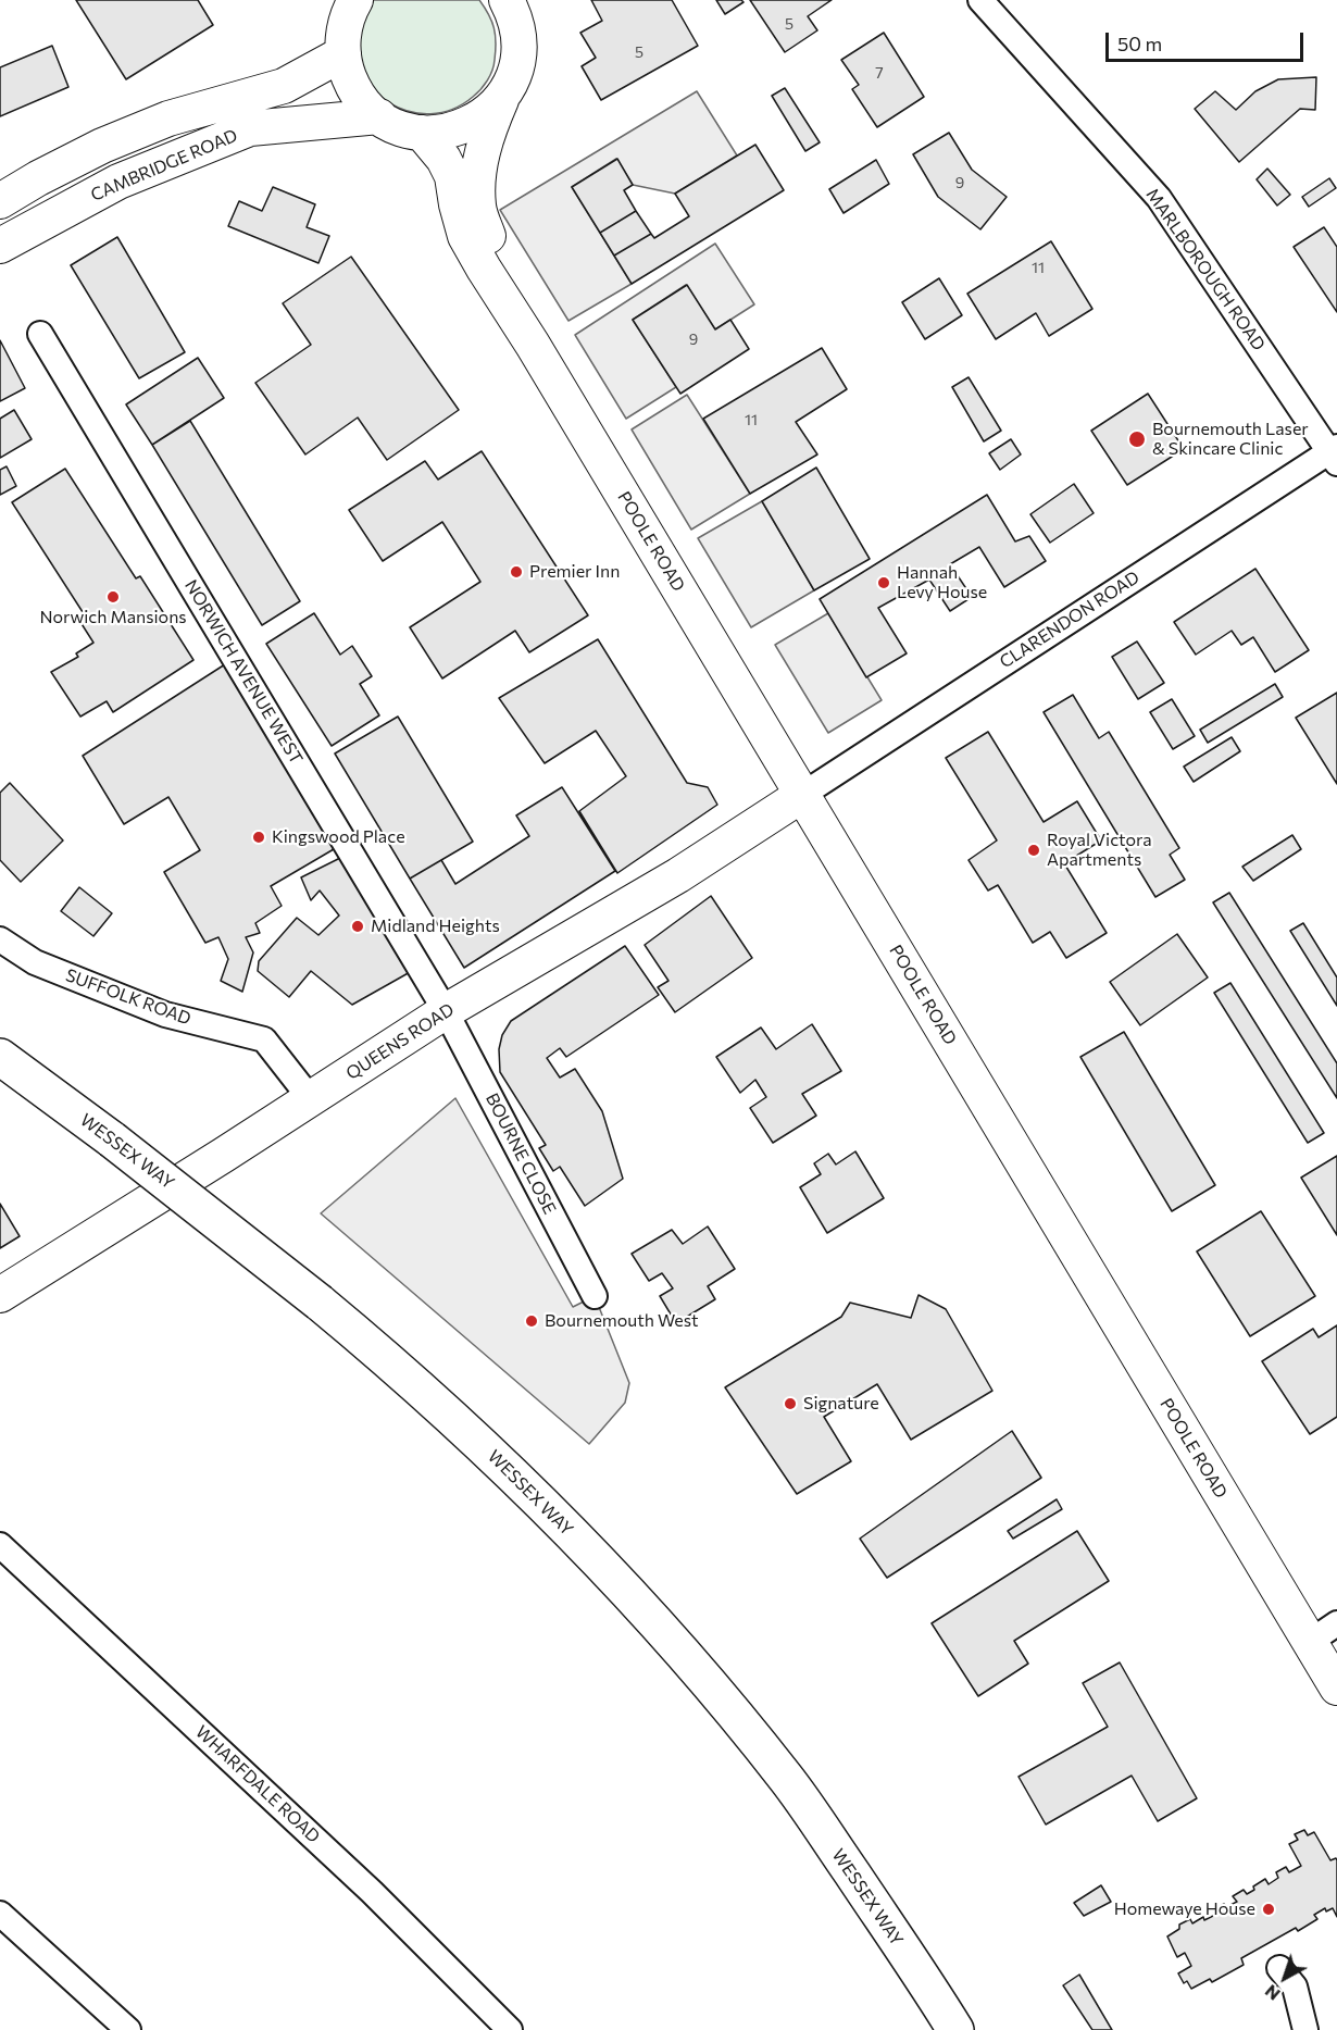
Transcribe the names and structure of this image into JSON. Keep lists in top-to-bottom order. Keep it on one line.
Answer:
{"streets":{"highway":["WESSEX WAY"],"street":["CAMBRIDGE ROAD","MARLBOROUGH ROAD","POOLE ROAD","CLARENDON ROAD","NORWICH AVENUE WEST","SUFFOLK ROAD","QUEENS ROAD","BOURNE CLOSE","WHARFDALE ROAD"]},"crossings":[["MARLBOROUGH ROAD","CLARENDON ROAD"],["POOLE ROAD","CLARENDON ROAD"],["POOLE ROAD","QUEENS ROAD"],["CLARENDON ROAD","QUEENS ROAD"],["NORWICH AVENUE WEST","QUEENS ROAD"],["NORWICH AVENUE WEST","BOURNE CLOSE"],["SUFFOLK ROAD","QUEENS ROAD"],["QUEENS ROAD","BOURNE CLOSE"]],"places":["Bournemouth Laser & Skincare Clinic","Premier Inn","Hannah Levy House","Norwich Mansions","Kingswood Place","Royal Victora Apartments","Midland Heights","Bournemouth West","Signature","Homewaye House"],"house_numbers":["5","5","7","9","11","9","11"],"scale_bar":"50 m","north":"bottom left"}
